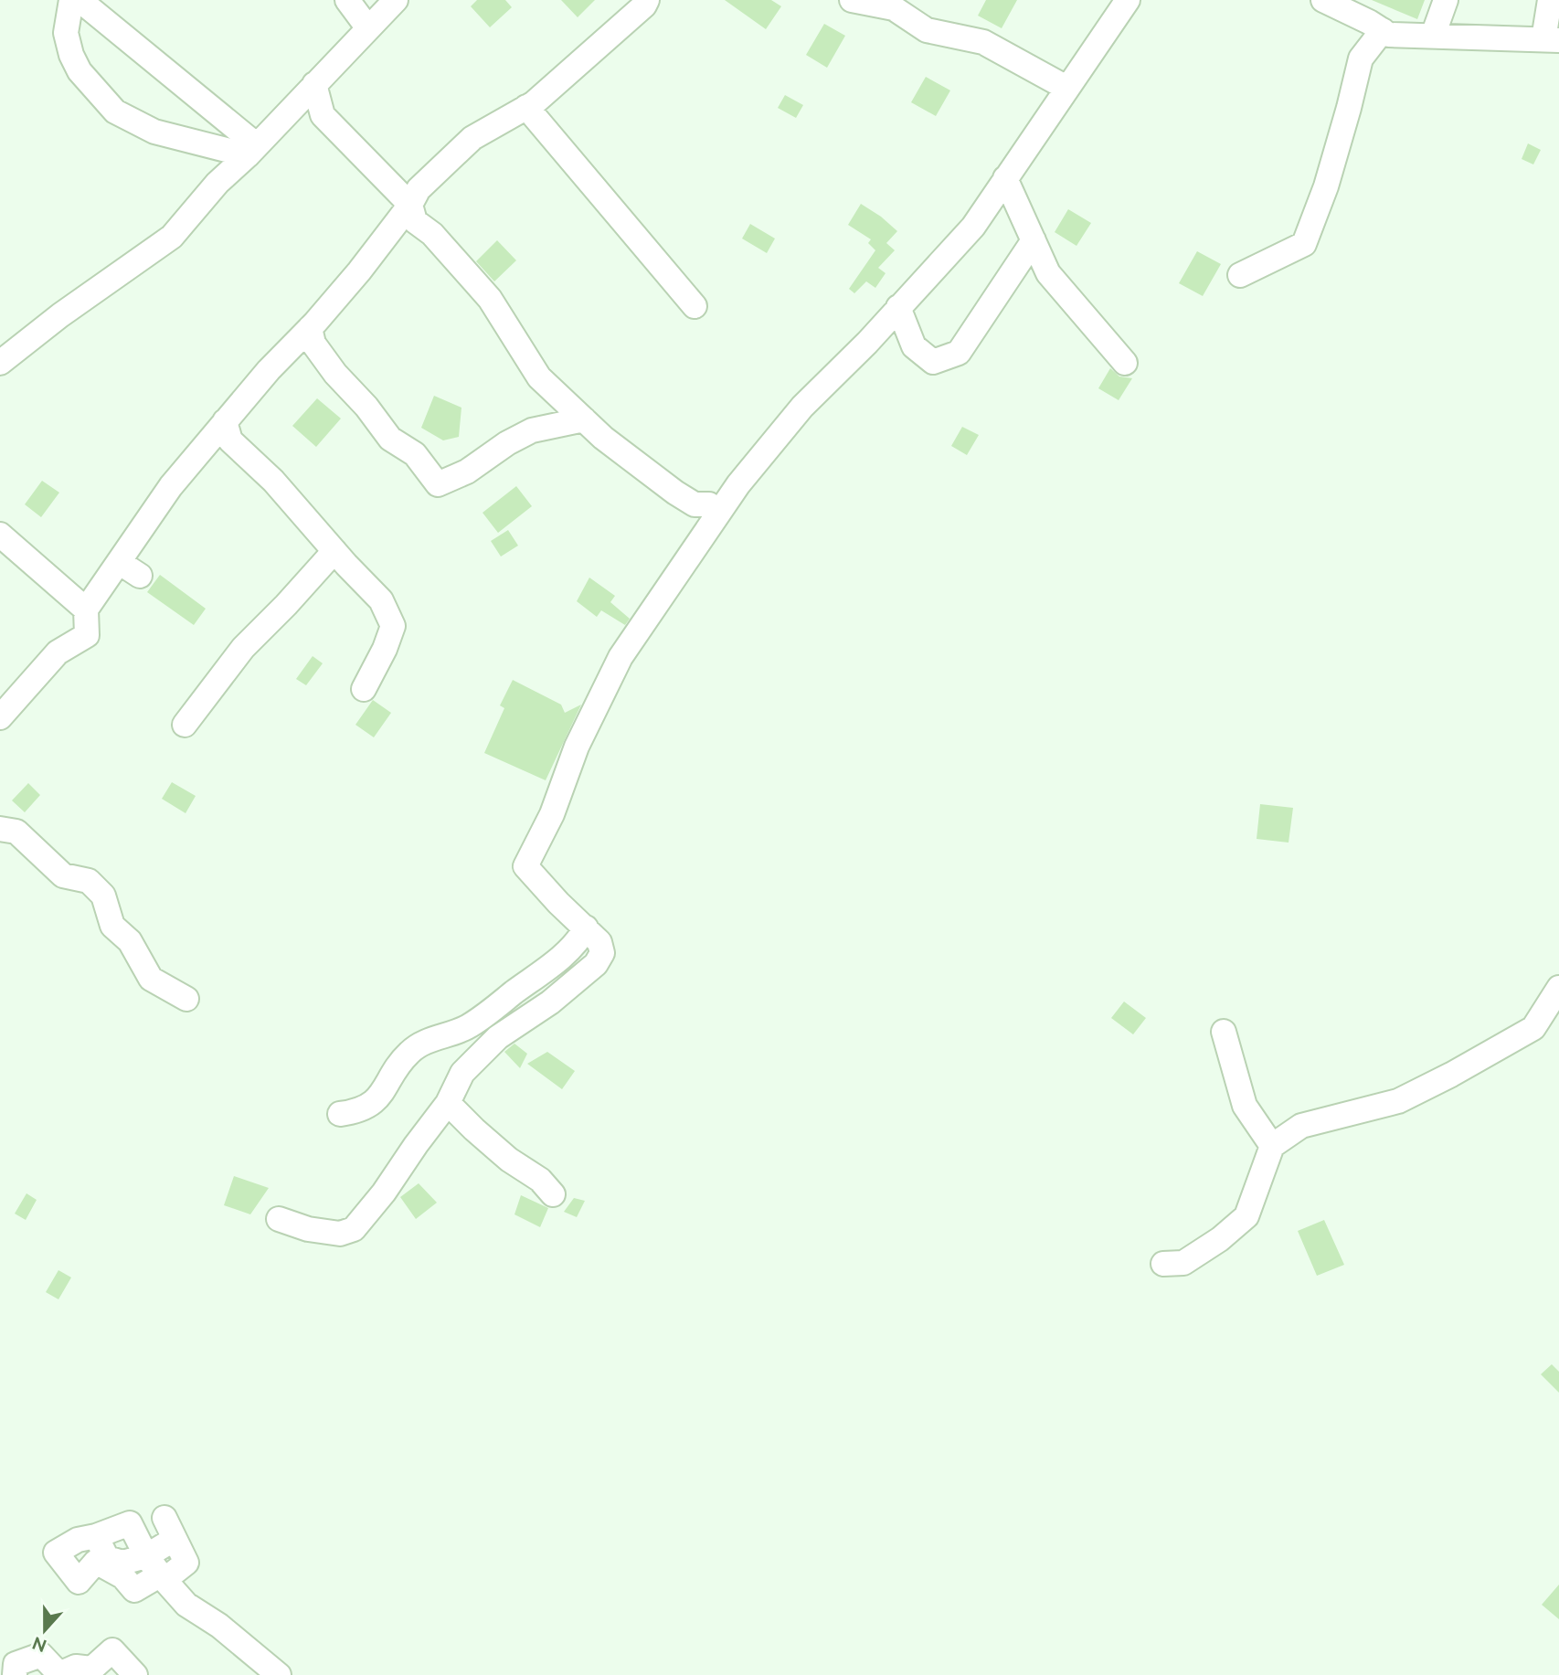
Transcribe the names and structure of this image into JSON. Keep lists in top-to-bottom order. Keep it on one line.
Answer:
{"north":"bottom"}
